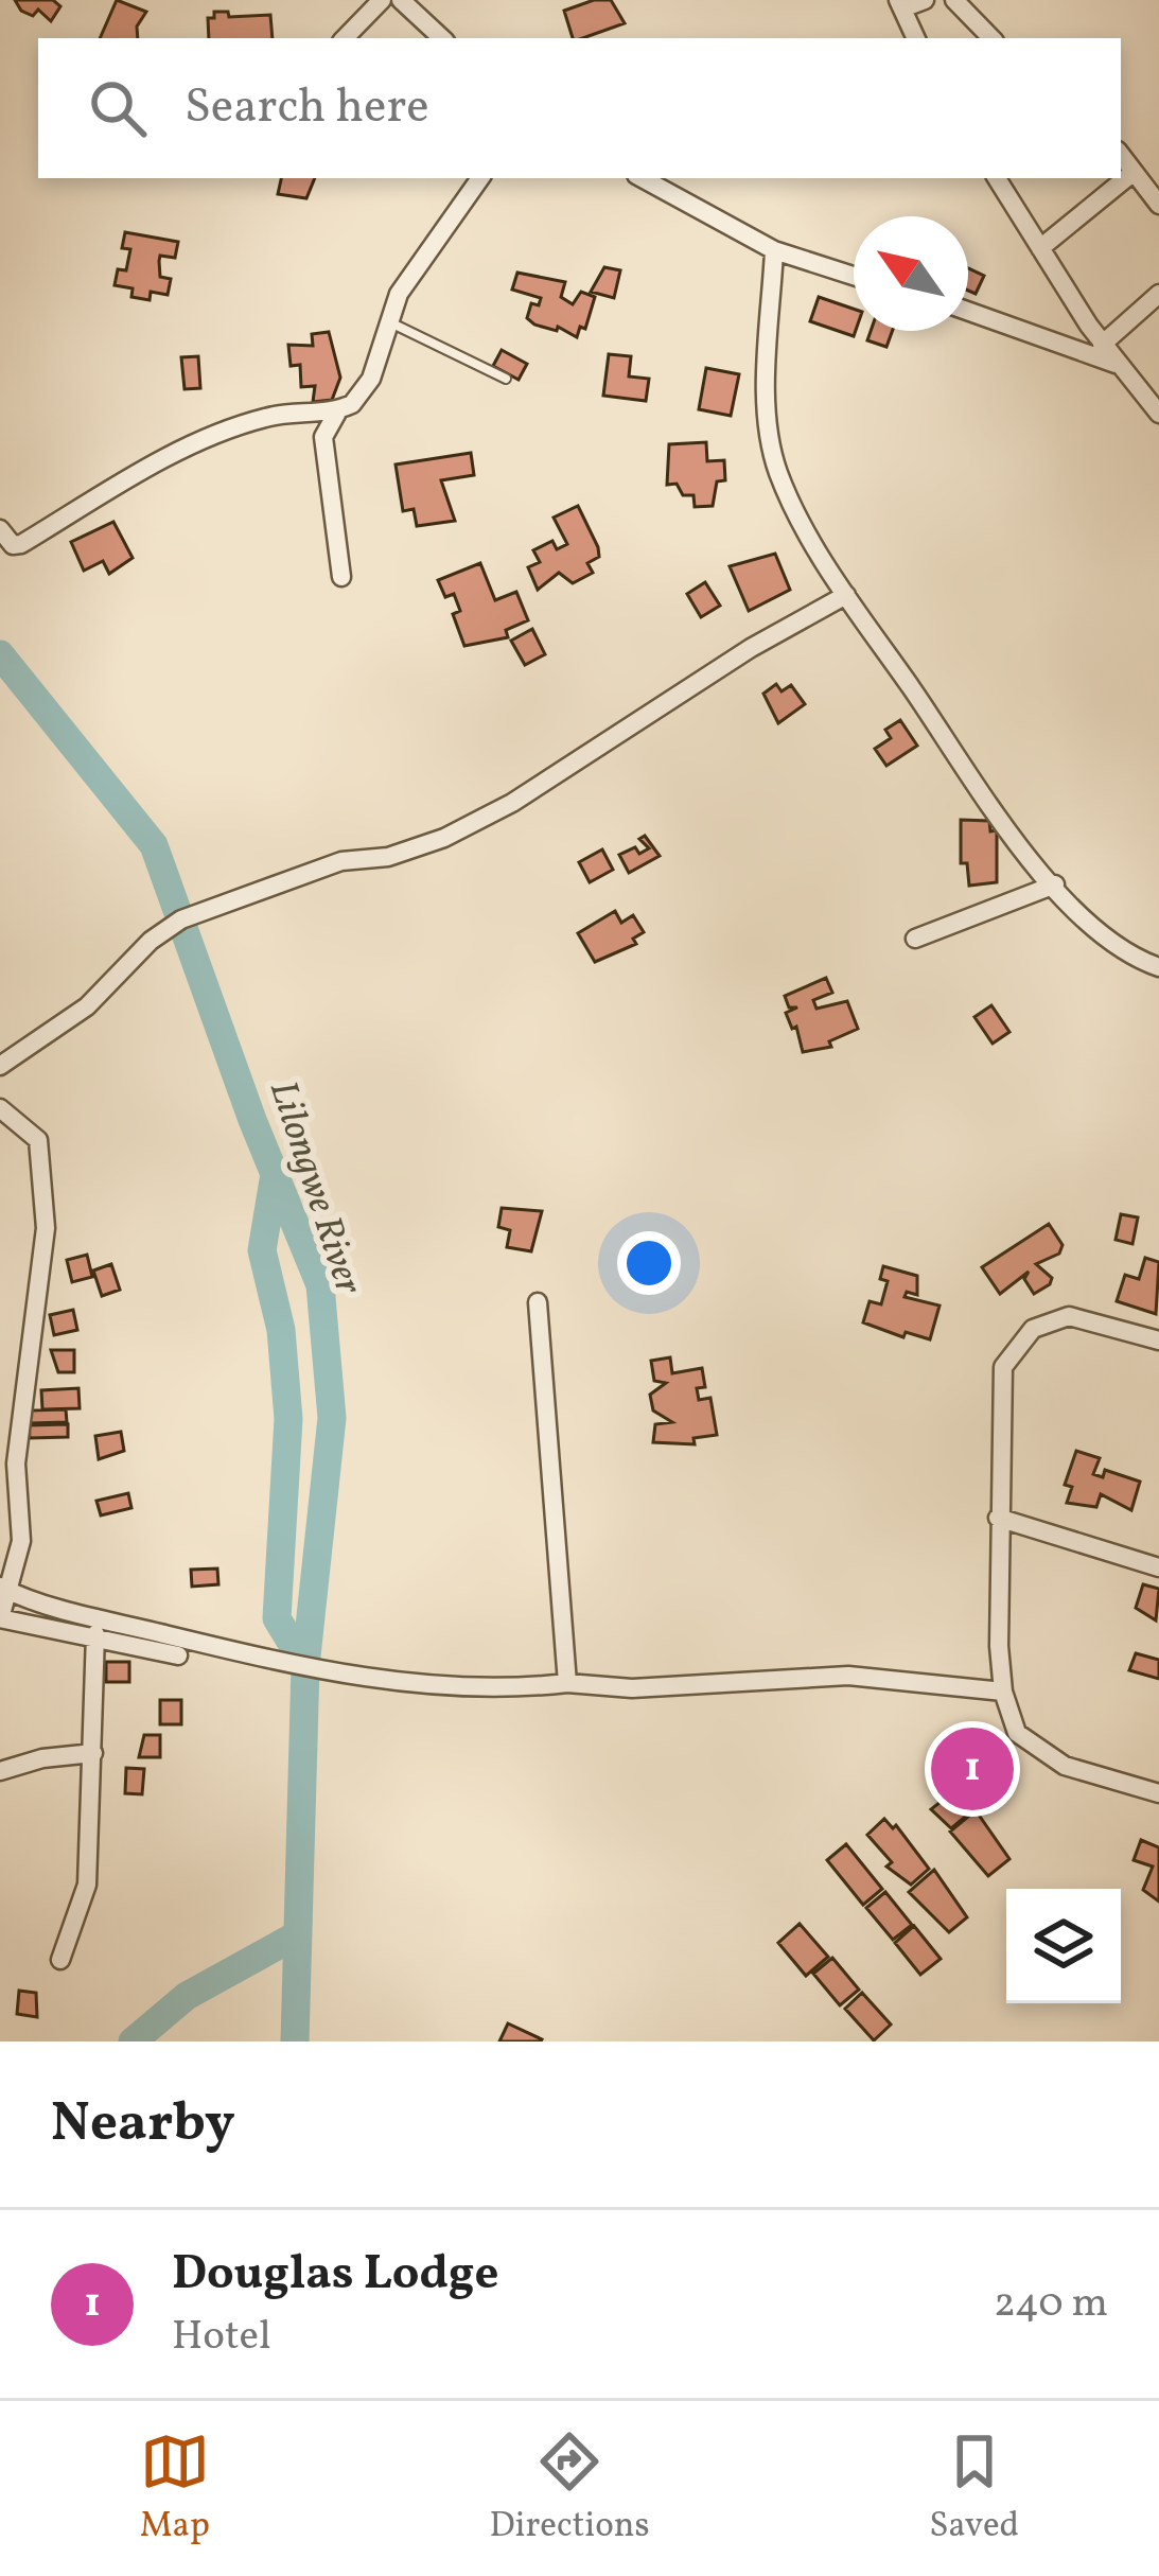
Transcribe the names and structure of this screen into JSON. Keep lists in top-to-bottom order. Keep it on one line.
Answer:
{"water":["Lilongwe River"],"north":"top left","page":{"search":"Search here","pins":"1","heading":"Nearby","list":[{"mark":"1","name":"Douglas Lodge","note":"Hotel","value":"240 m"}],"nav":["Map","Directions","Saved"]}}
